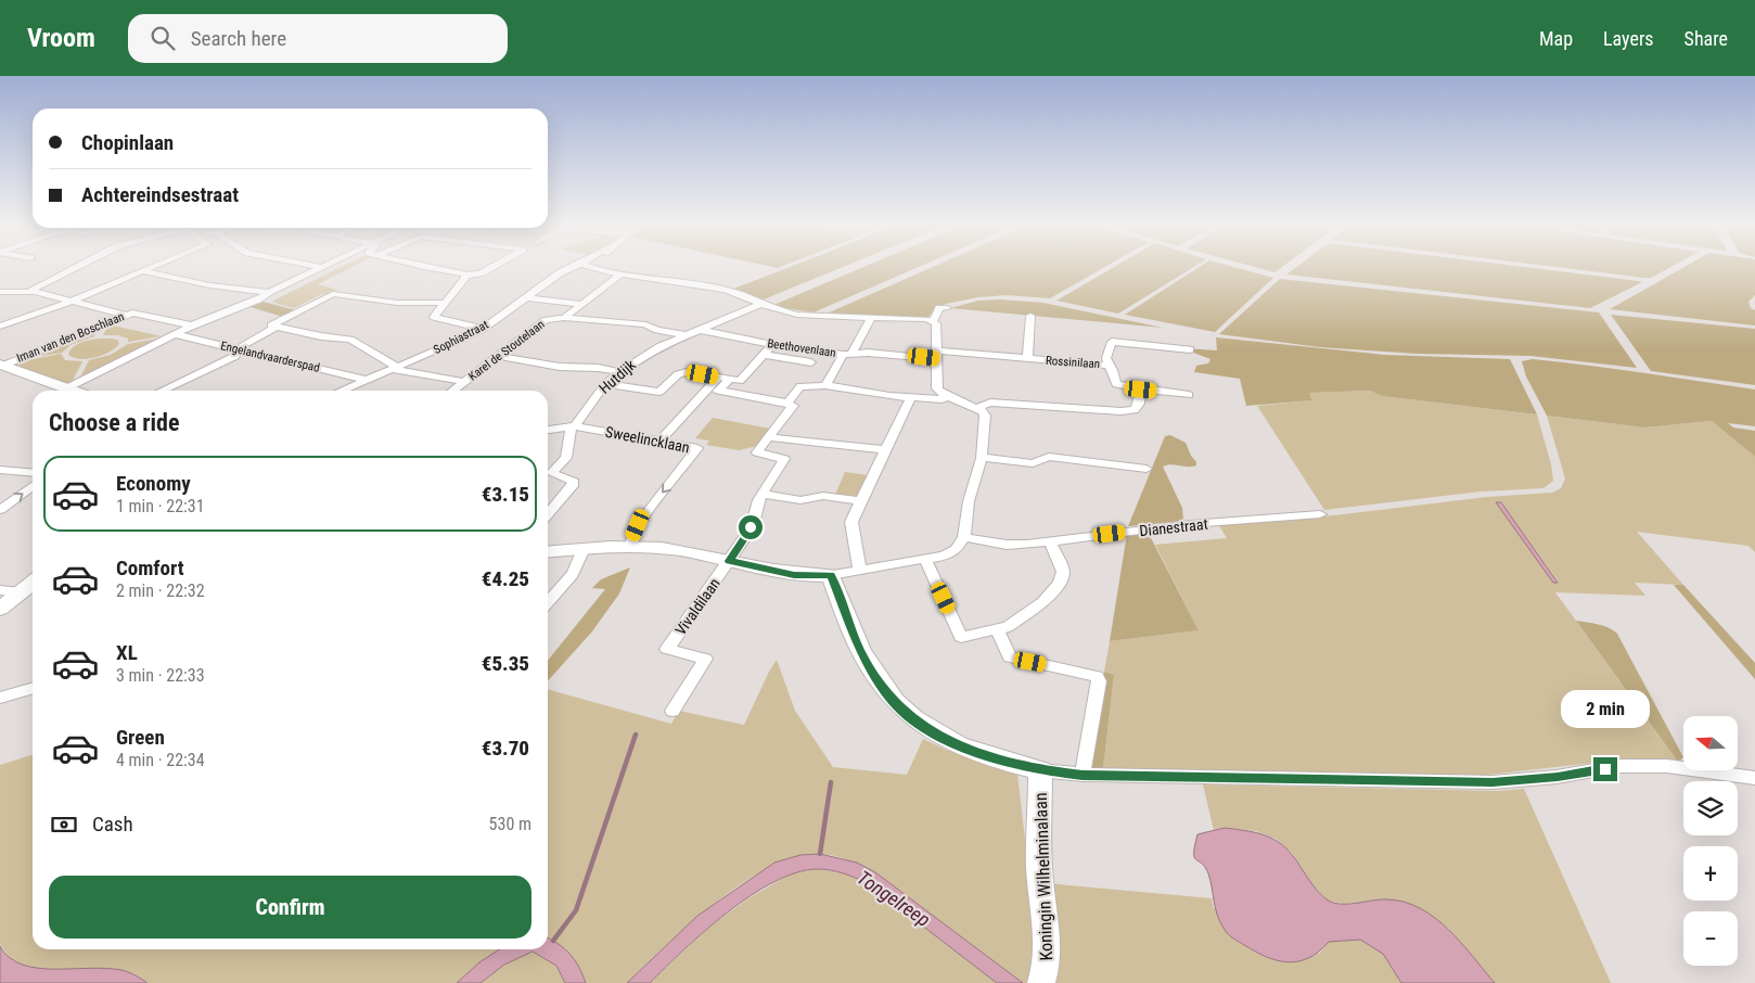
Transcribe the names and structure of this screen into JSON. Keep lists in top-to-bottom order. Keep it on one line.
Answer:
{"streets":{"street":["Iman van den Boschlaan","Sophiastraat","Beethovenlaan","Karel de Stoutelaan","Engelandvaarderspad","Rossinilaan","Hutdijk","Sweelincklaan","Dianestraat","Vivaldilaan","Koningin Wilhelminalaan"]},"crossings":[["Sophiastraat","Karel de Stoutelaan"],["Sophiastraat","Engelandvaarderspad"],["Beethovenlaan","Rossinilaan"],["Beethovenlaan","Hutdijk"],["Hutdijk","Sweelincklaan"]],"water":["Tongelreep"],"north":"left","page":{"header":"Vroom","search":"Search here","nav":["Map","Layers","Share"],"banner":["Chopinlaan","Achtereindsestraat"],"heading":"Choose a ride","list":[{"name":"Economy","note":"1 min · 22:31","value":"€3.15"},{"name":"Comfort","note":"2 min · 22:32","value":"€4.25"},{"name":"XL","note":"3 min · 22:33","value":"€5.35"},{"name":"Green","note":"4 min · 22:34","value":"€3.70"}],"bubble":"2 min","map_buttons":["+","−"],"pay":["Cash","530 m"],"buttons":"Confirm"}}
